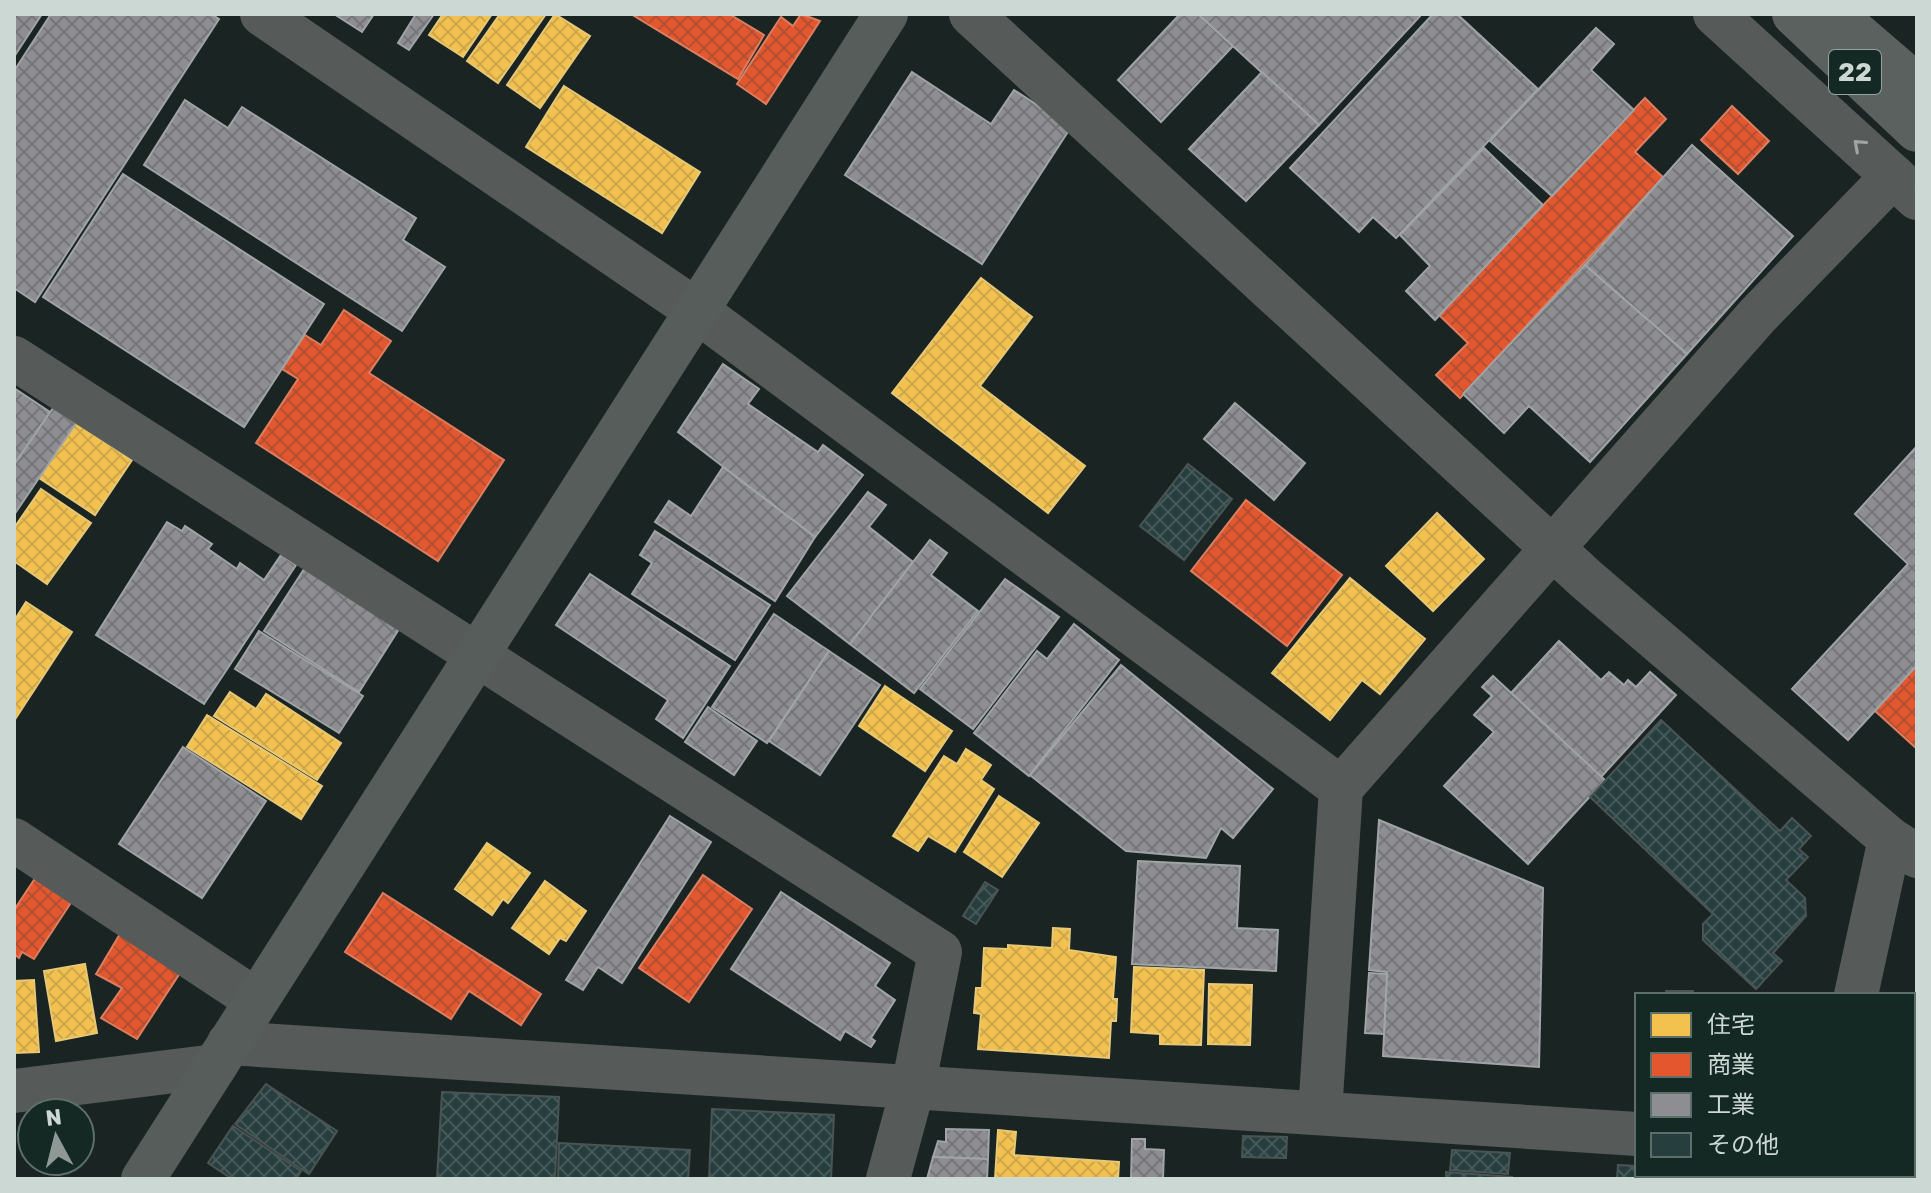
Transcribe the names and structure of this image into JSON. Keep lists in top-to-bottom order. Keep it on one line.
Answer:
{"streets":{"highway":["22"]},"legend":["住宅","商業","工業","その他"],"north":"top"}
